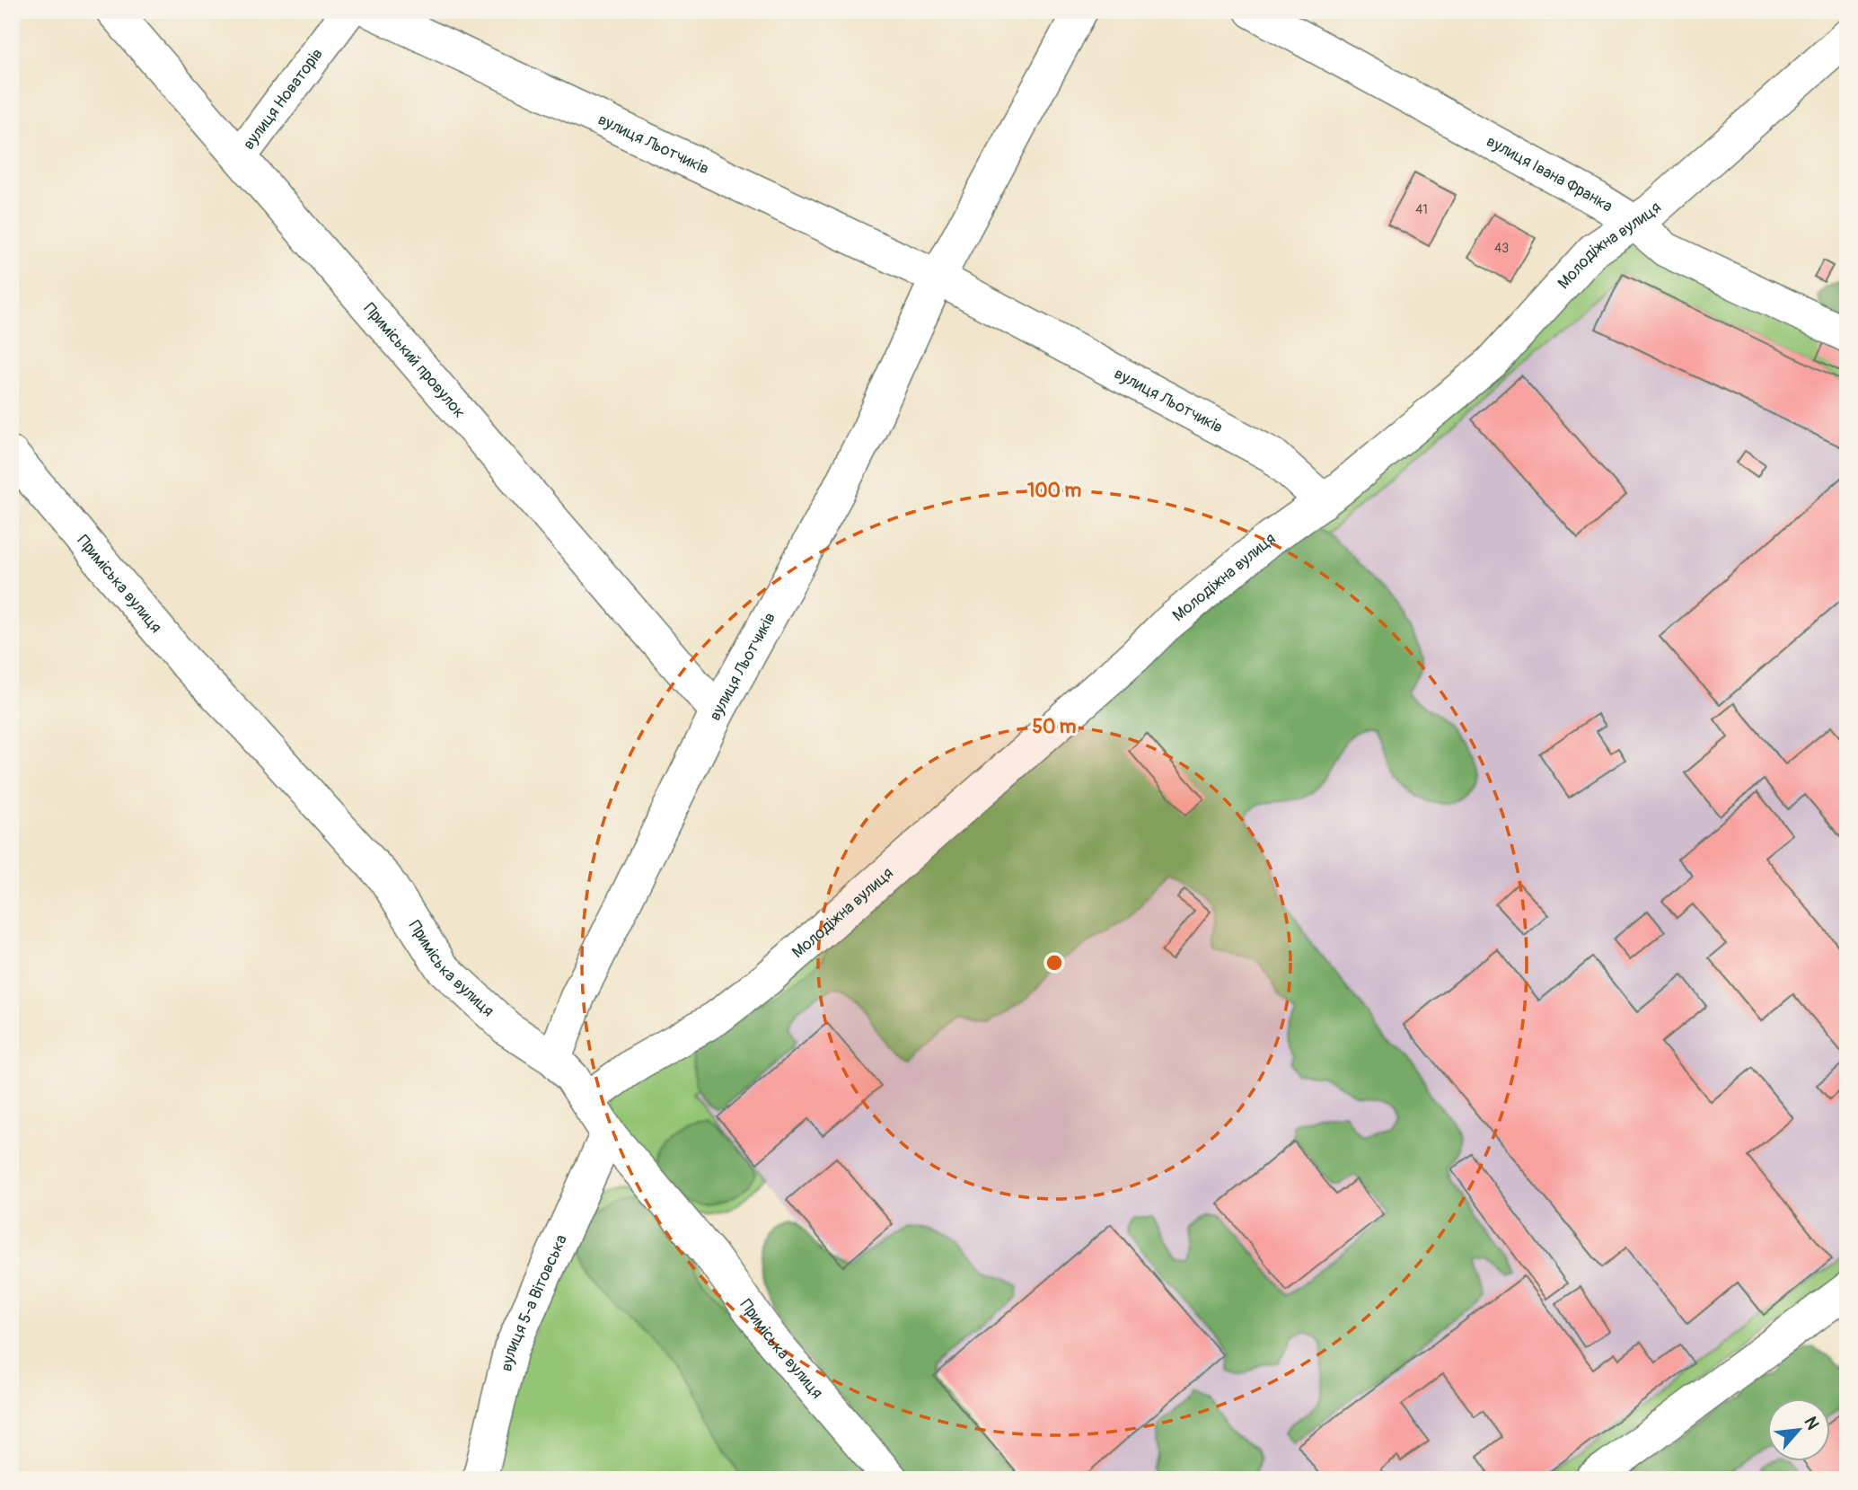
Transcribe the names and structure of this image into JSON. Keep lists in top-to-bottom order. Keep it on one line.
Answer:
{"streets":{"street":["вулиця Новаторів","вулиця Льотчиків","вулиця Івана Франка","Молодіжна вулиця","Приміський провулок","Приміська вулиця","вулиця 5-а Вітовська"]},"crossings":[["вулиця Новаторів","Приміський провулок"],["вулиця Льотчиків","Молодіжна вулиця"],["вулиця Льотчиків","Приміський провулок"],["вулиця Льотчиків","Приміська вулиця"],["вулиця Івана Франка","Молодіжна вулиця"],["Молодіжна вулиця","Приміська вулиця"],["Приміська вулиця","вулиця 5-а Вітовська"]],"house_numbers":["41","43"],"north":"top right","rings":["100 m","50 m"]}
